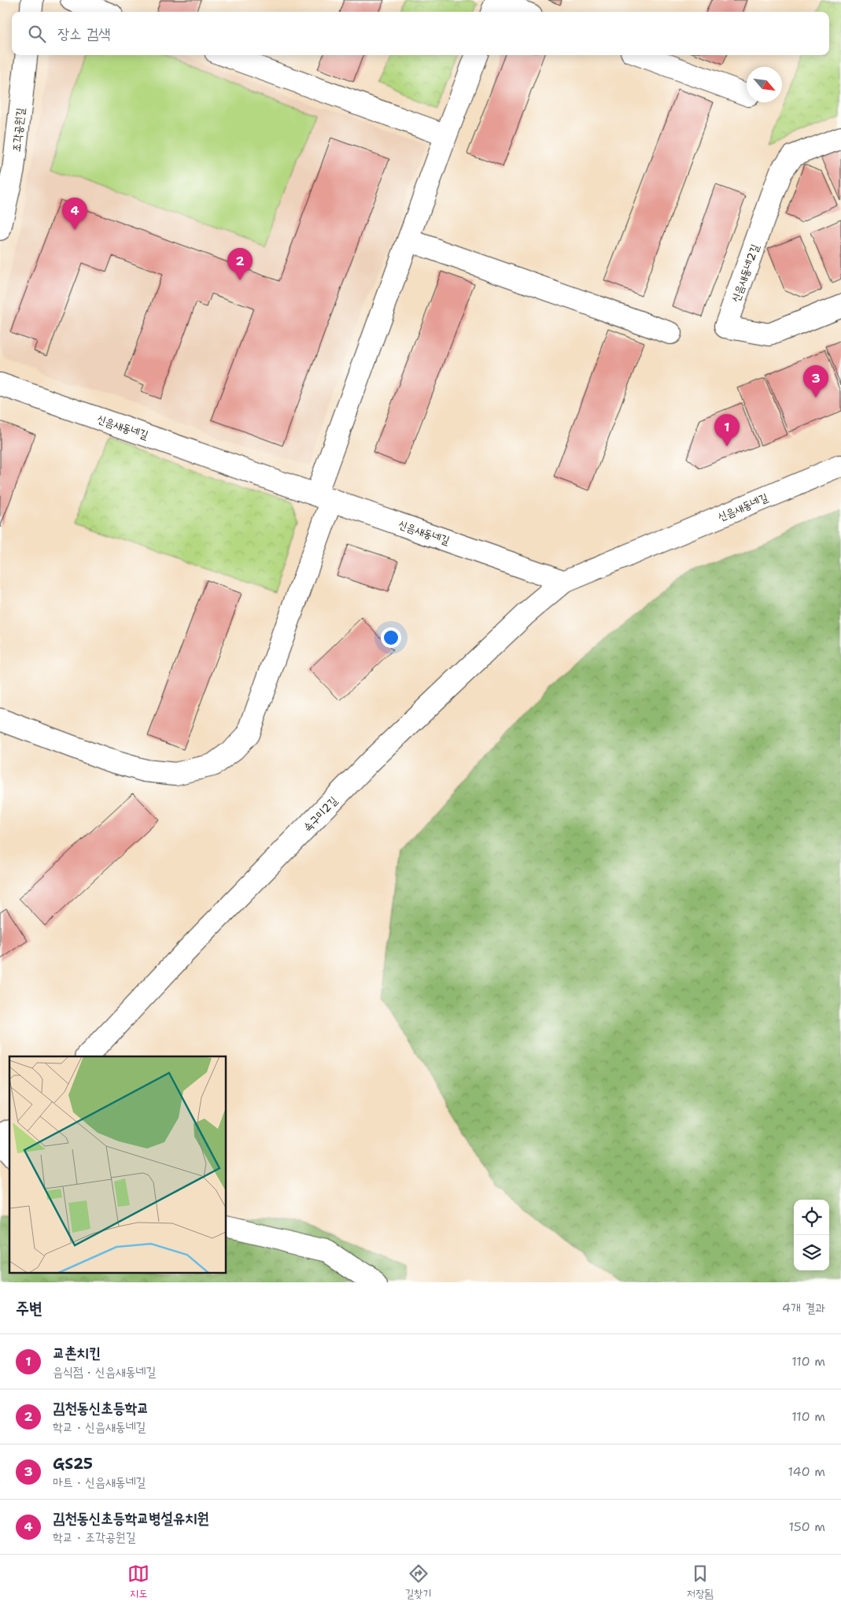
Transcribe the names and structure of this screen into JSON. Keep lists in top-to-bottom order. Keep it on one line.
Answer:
{"streets":{"street":["조각공원길","신음새동네2길","신음새동네길","속구미2길"]},"crossings":[["신음새동네길","속구미2길"]],"north":"bottom right","page":{"search":"장소 검색","pins":["4","2","3","1"],"heading":["주변","4개 결과"],"list":[{"mark":"1","name":"교촌치킨","note":"음식점 · 신음새동네길","value":"110 m"},{"mark":"2","name":"김천동신초등학교","note":"학교 · 신음새동네길","value":"110 m"},{"mark":"3","name":"GS25","note":"마트 · 신음새동네길","value":"140 m"},{"mark":"4","name":"김천동신초등학교병설유치원","note":"학교 · 조각공원길","value":"150 m"}],"nav":["지도","길찾기","저장됨"]}}
